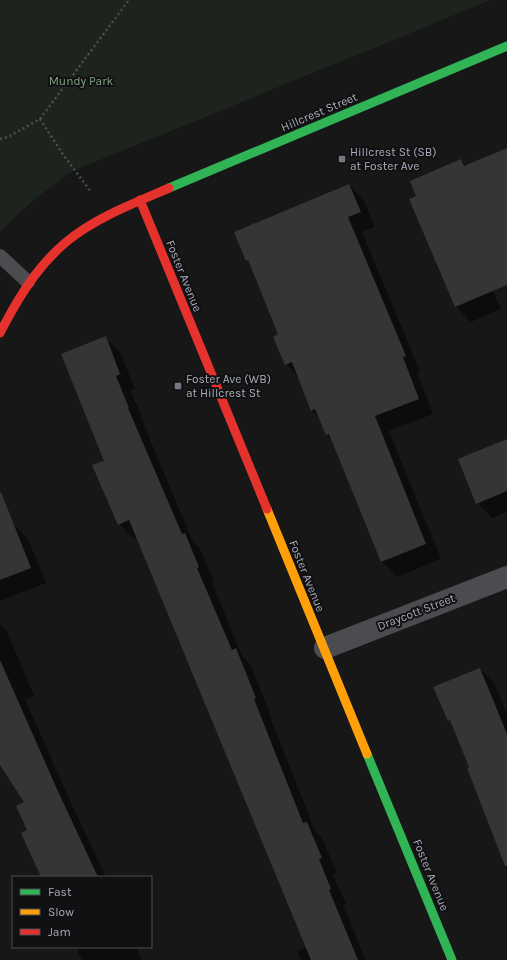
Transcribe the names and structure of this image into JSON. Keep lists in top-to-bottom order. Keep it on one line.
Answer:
{"streets":{"street":["Hillcrest Street","Foster Avenue","Draycott Street"]},"crossings":[["Hillcrest Street","Foster Avenue"],["Foster Avenue","Draycott Street"]],"parks":["Mundy Park"],"places":{"transit":["Hillcrest St (SB) at Foster Ave","Foster Ave (WB) at Hillcrest St"]},"legend":["Fast","Slow","Jam"]}
